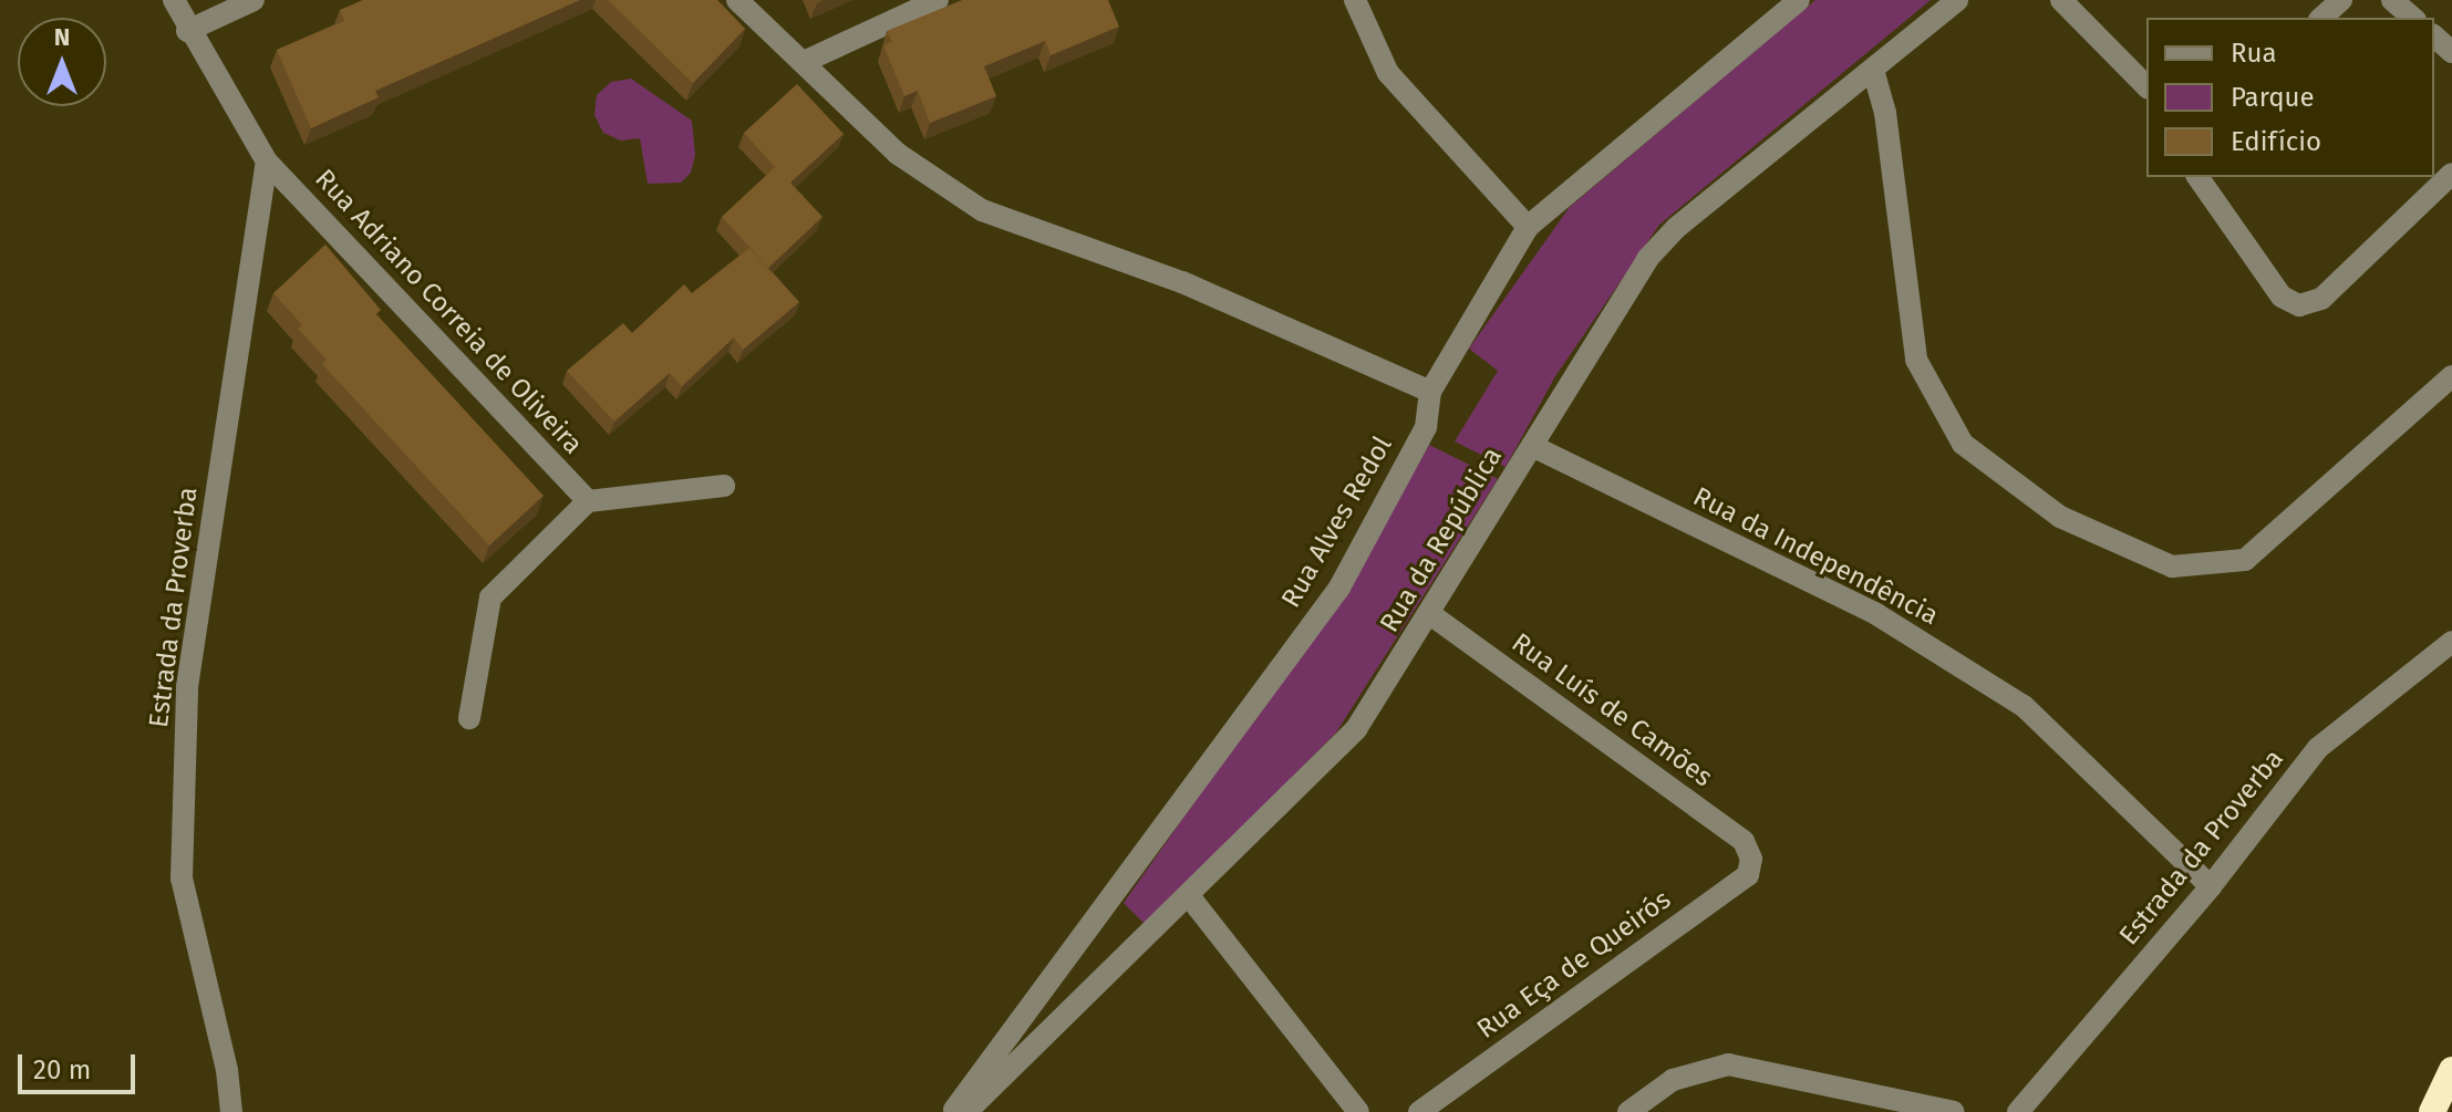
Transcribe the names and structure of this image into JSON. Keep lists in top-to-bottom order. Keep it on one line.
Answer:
{"streets":{"street":["Rua Adriano Correia de Oliveira","Rua Alves Redol","Rua da República","Rua da Independência","Estrada da Proverba","Rua Luís de Camões","Rua Eça de Queirós"]},"crossings":[["Rua Adriano Correia de Oliveira","Estrada da Proverba"],["Rua da República","Rua da Independência"],["Rua da República","Rua Luís de Camões"],["Rua da Independência","Estrada da Proverba"],["Rua Luís de Camões","Rua Eça de Queirós"]],"legend":["Rua","Parque","Edifício"],"scale_bar":"20 m","north":"top"}
